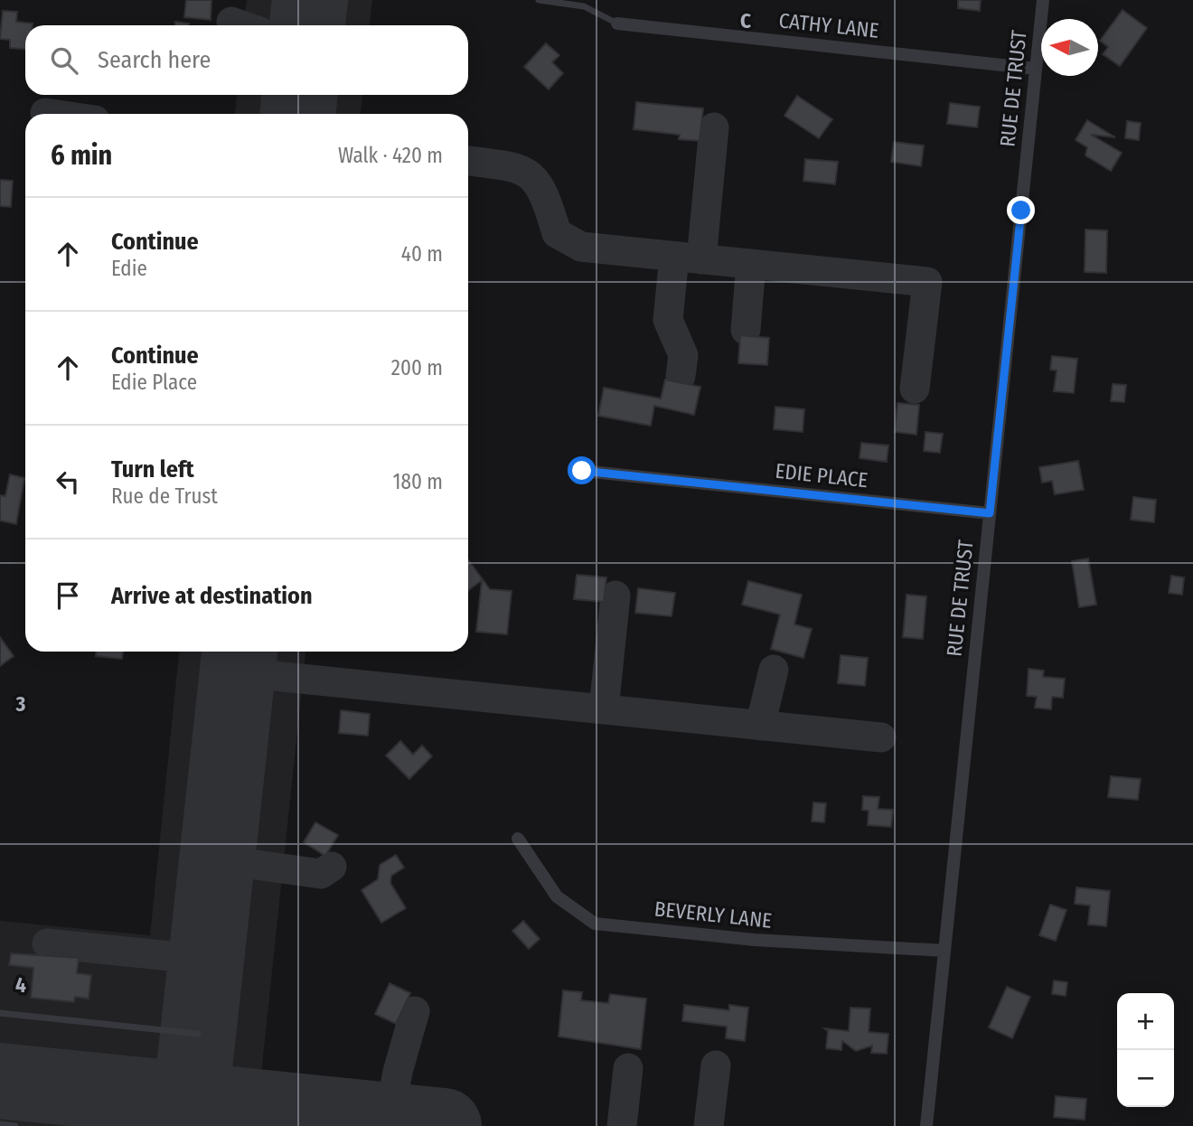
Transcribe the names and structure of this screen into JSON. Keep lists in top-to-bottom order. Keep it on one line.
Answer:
{"streets":{"street":["CATHY LANE","RUE DE TRUST","EDIE PLACE","BEVERLY LANE"]},"crossings":[["CATHY LANE","RUE DE TRUST"],["RUE DE TRUST","EDIE PLACE"],["RUE DE TRUST","BEVERLY LANE"]],"north":"left","page":{"search":"Search here","heading":["6 min","Walk · 420 m"],"list":[["Continue","Edie","40 m"],["Continue","Edie Place","200 m"],["Turn left","Rue de Trust","180 m"],"Arrive at destination"],"map_buttons":["+","−"]},"grid":{"columns":["C"],"rows":["3","4"]}}
